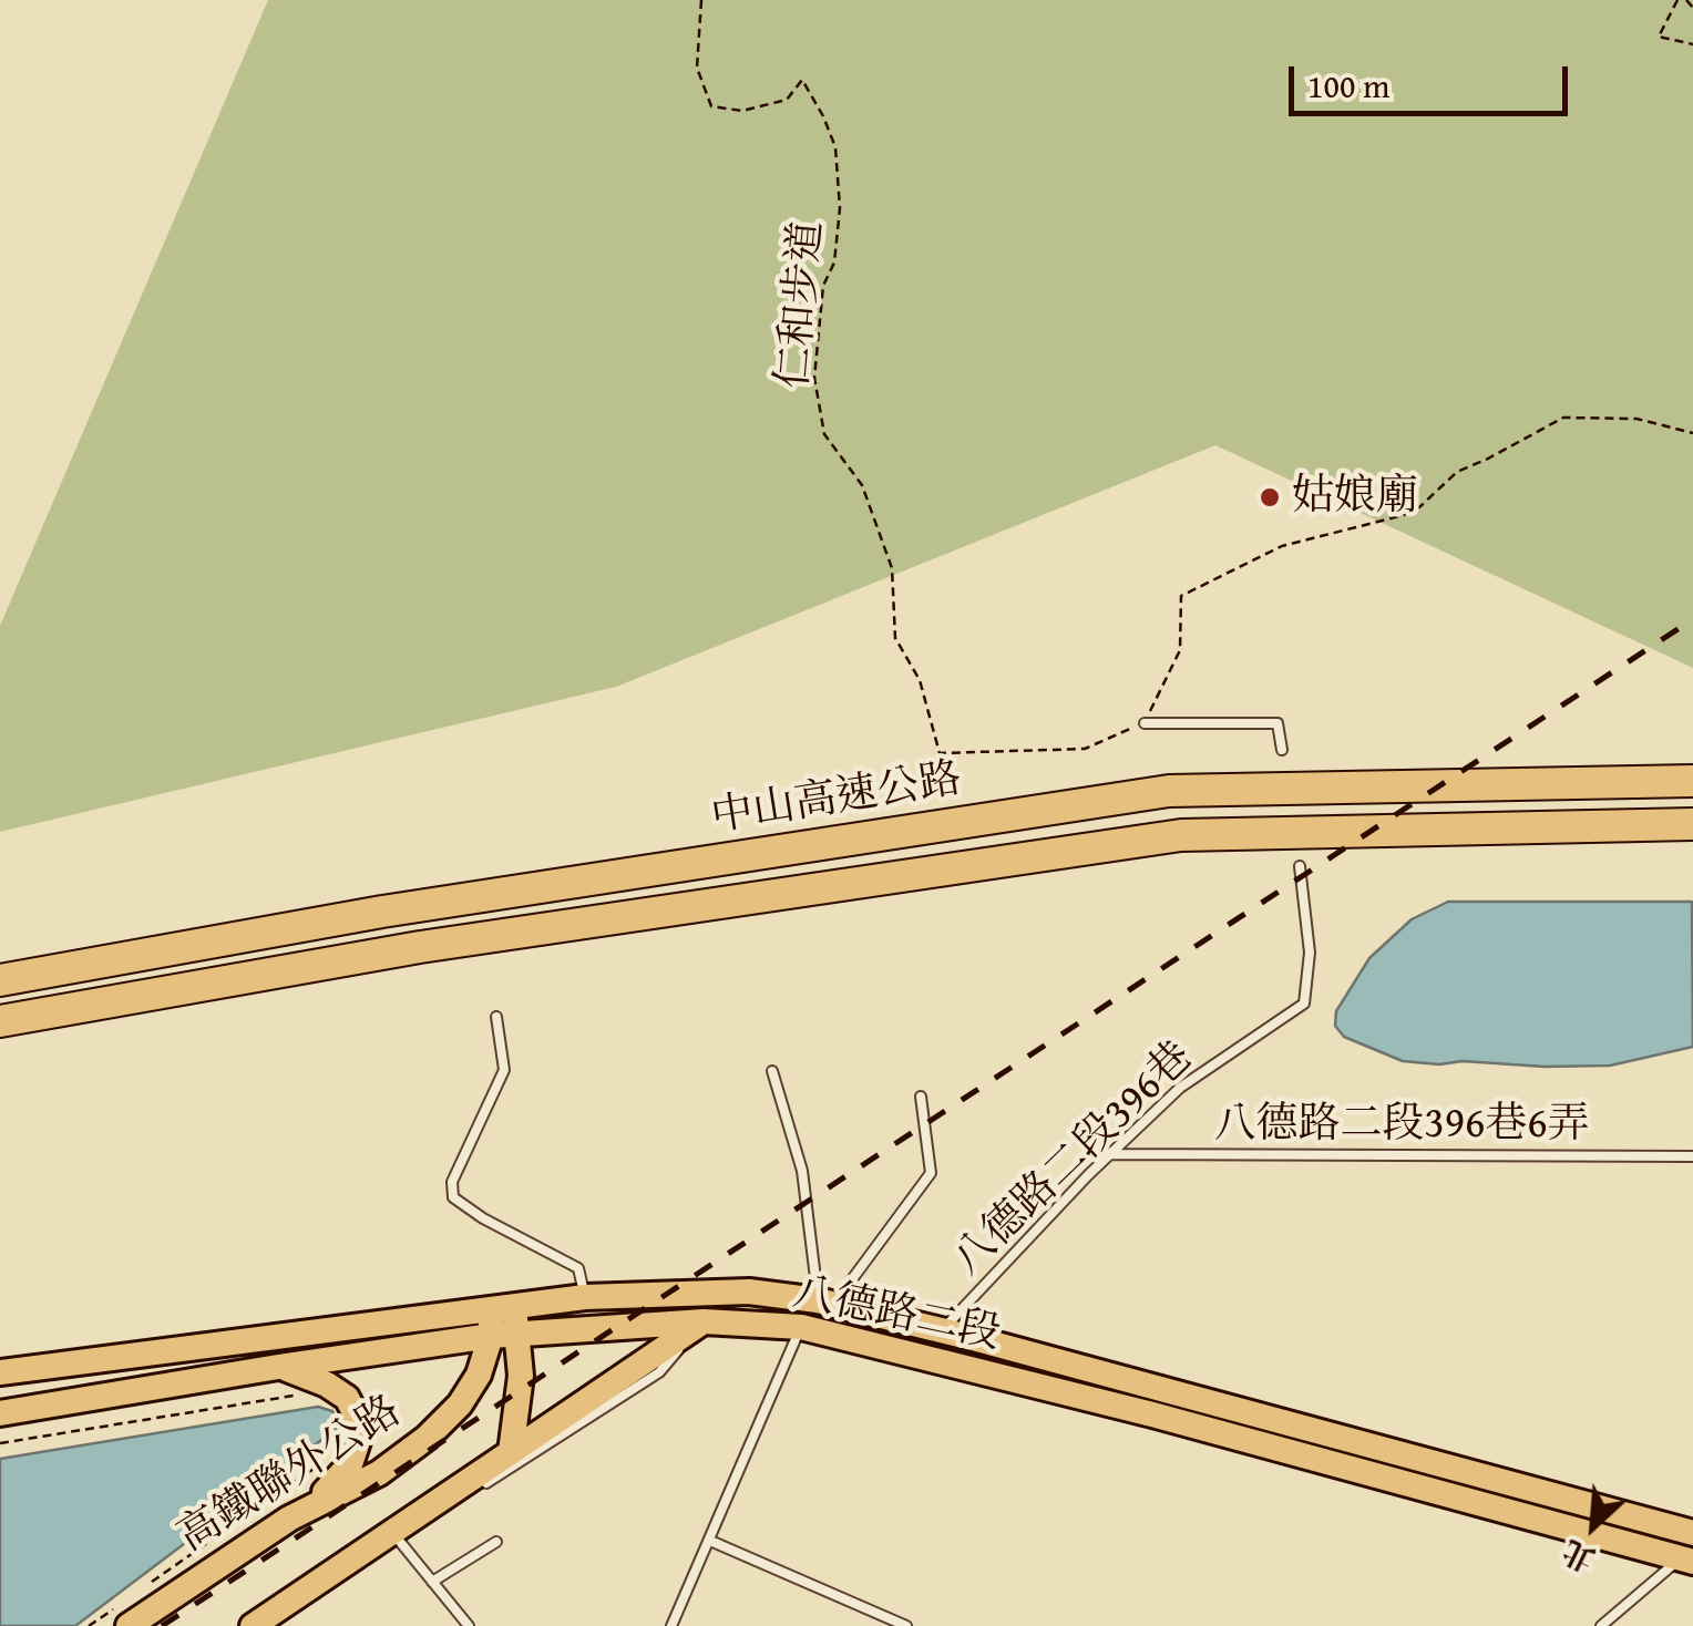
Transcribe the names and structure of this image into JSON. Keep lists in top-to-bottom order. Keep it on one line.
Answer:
{"streets":{"highway":["中山高速公路"],"main road":["八德路二段","高鐵聯外公路"],"lane":["八德路二段396巷6弄","八德路二段396巷"],"path":["仁和步道"]},"crossings":[["八德路二段396巷6弄","八德路二段396巷"],["八德路二段396巷","八德路二段"],["八德路二段","高鐵聯外公路"]],"places":["姑娘廟"],"scale_bar":"100 m","north":"bottom left"}
